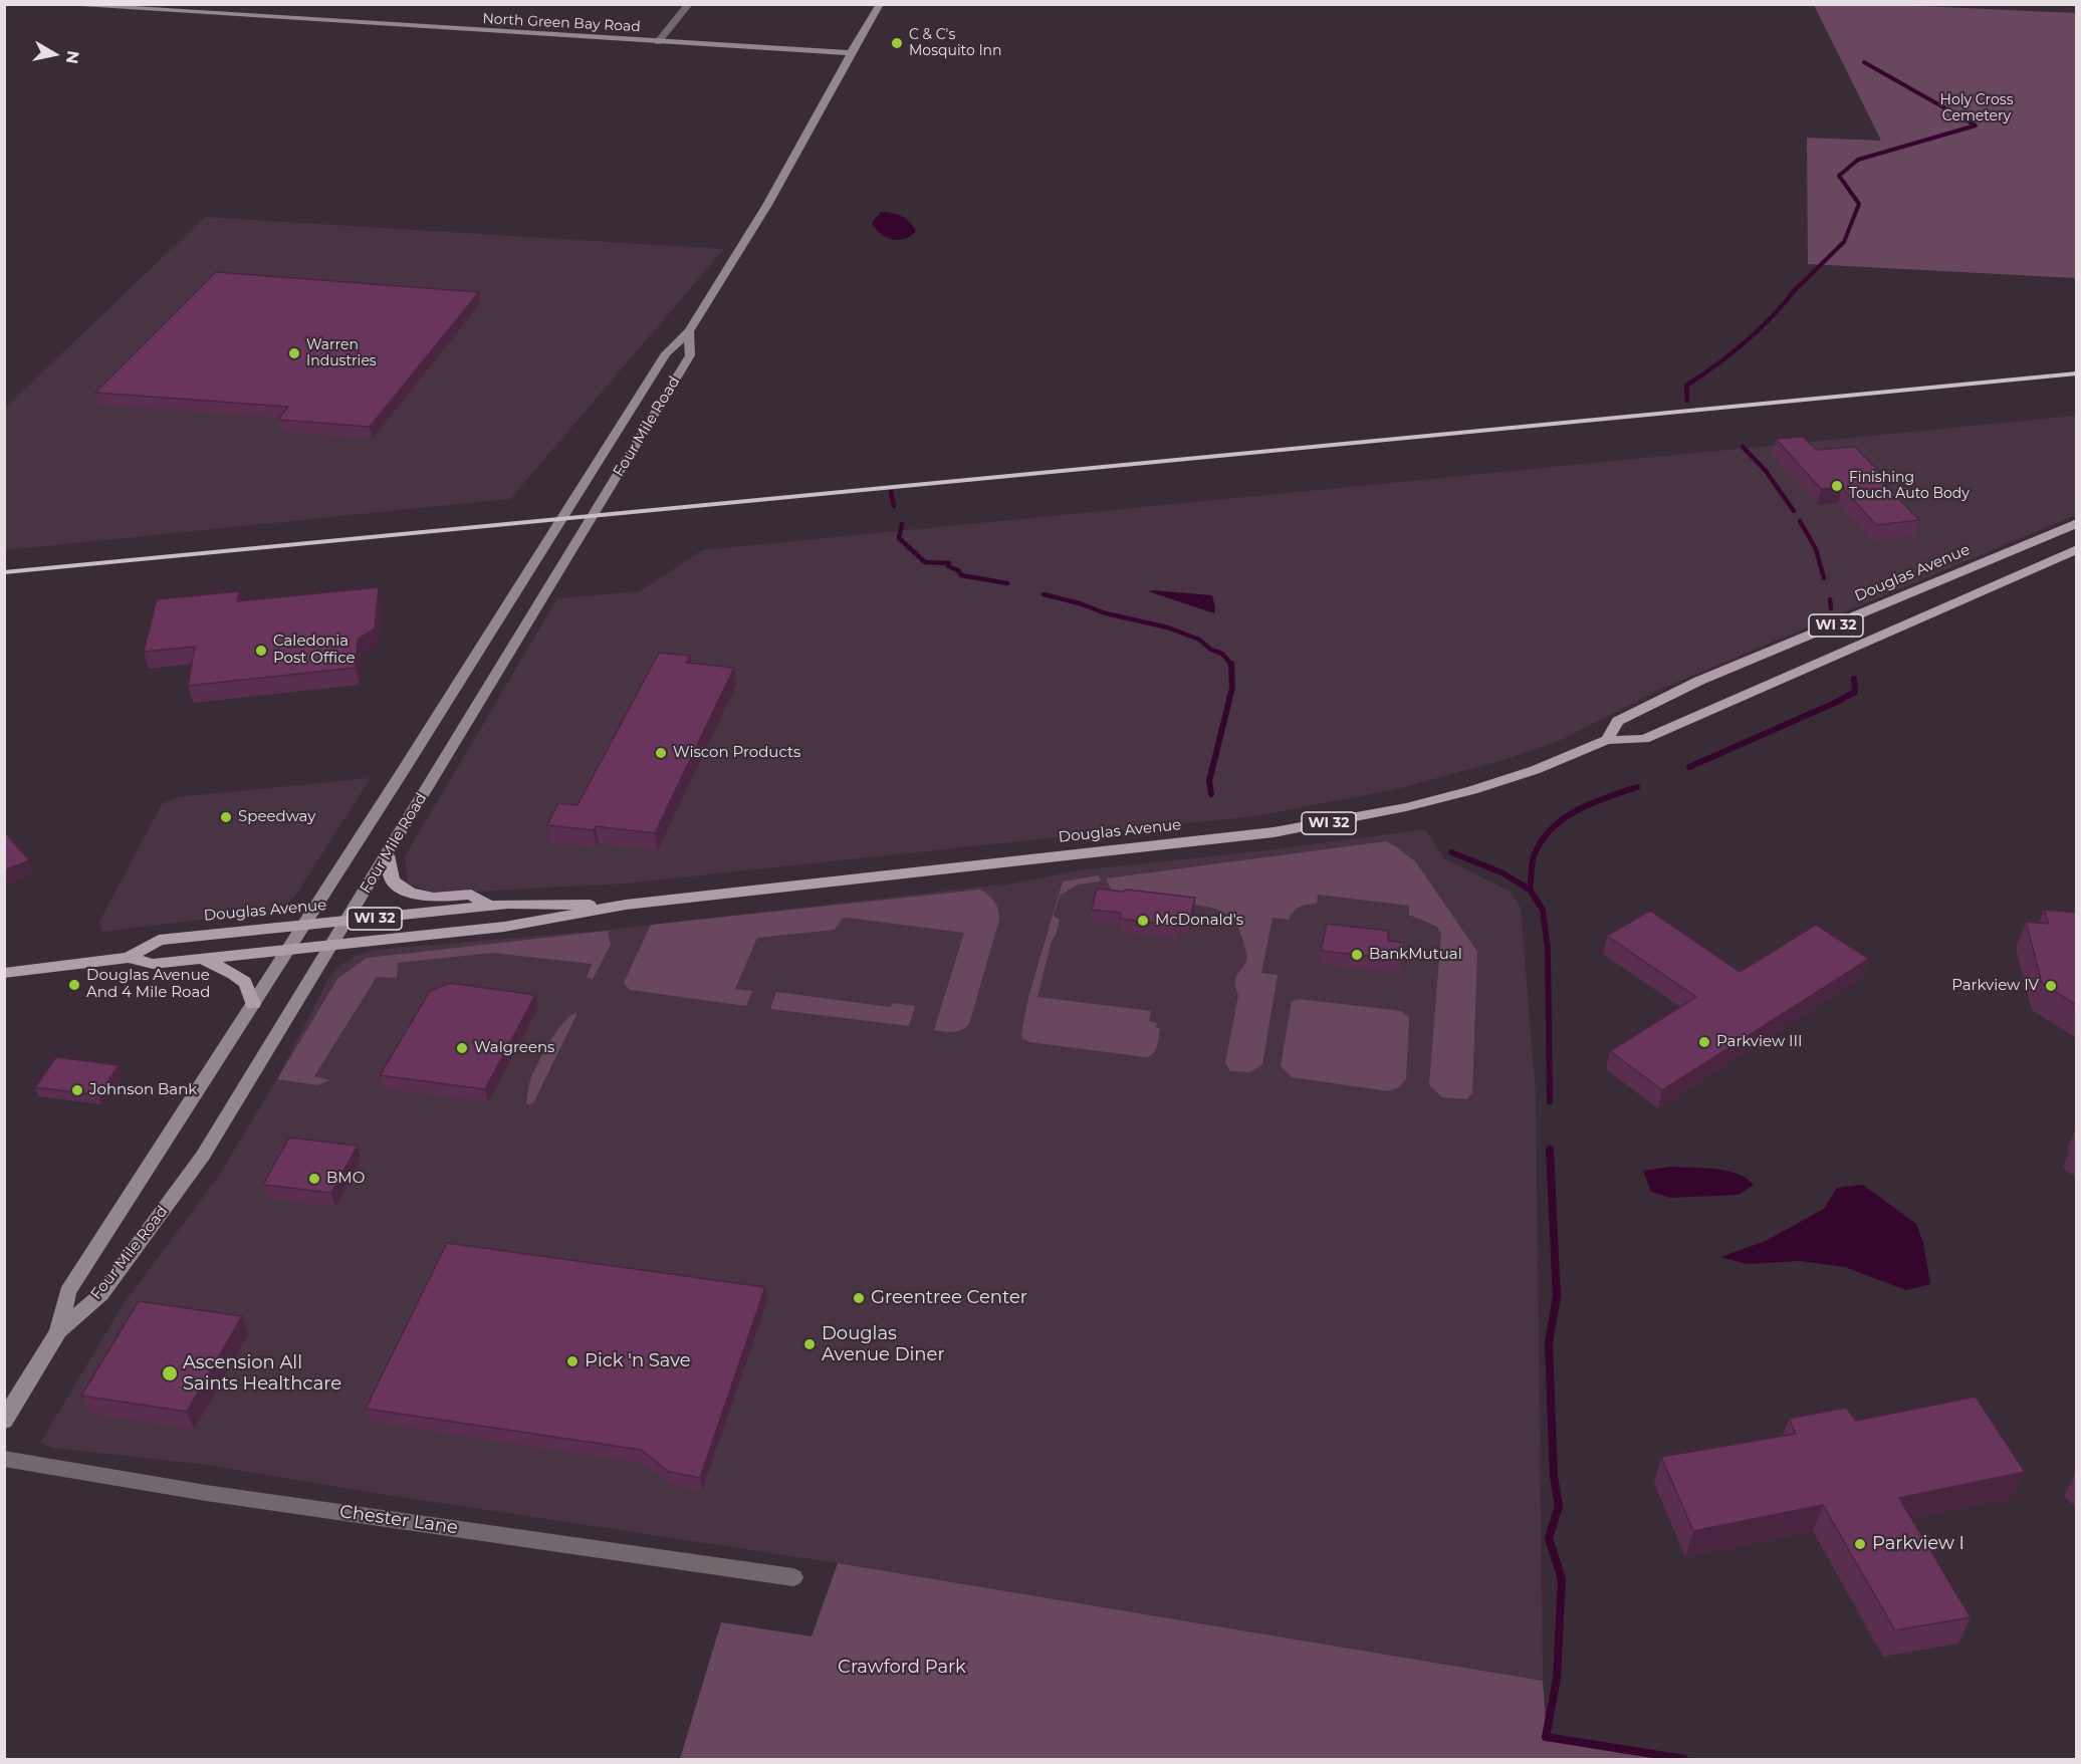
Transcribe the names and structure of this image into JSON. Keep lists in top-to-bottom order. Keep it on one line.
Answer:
{"streets":{"main road":["Douglas Avenue","WI 32"],"street":["North Green Bay Road","Four Mile Road","Chester Lane"]},"crossings":[["North Green Bay Road","Four Mile Road"],["Four Mile Road","Douglas Avenue"]],"parks":["Holy Cross Cemetery","Crawford Park"],"places":["C & C's Mosquito Inn","Warren Industries","Finishing Touch Auto Body","Caledonia Post Office","Wiscon Products","Speedway","McDonald's","BankMutual","Douglas Avenue And 4 Mile Road","Parkview IV","Parkview III","Walgreens","Johnson Bank","BMO","Greentree Center","Douglas Avenue Diner","Pick 'n Save","Ascension All Saints Healthcare","Parkview I"],"north":"right"}
